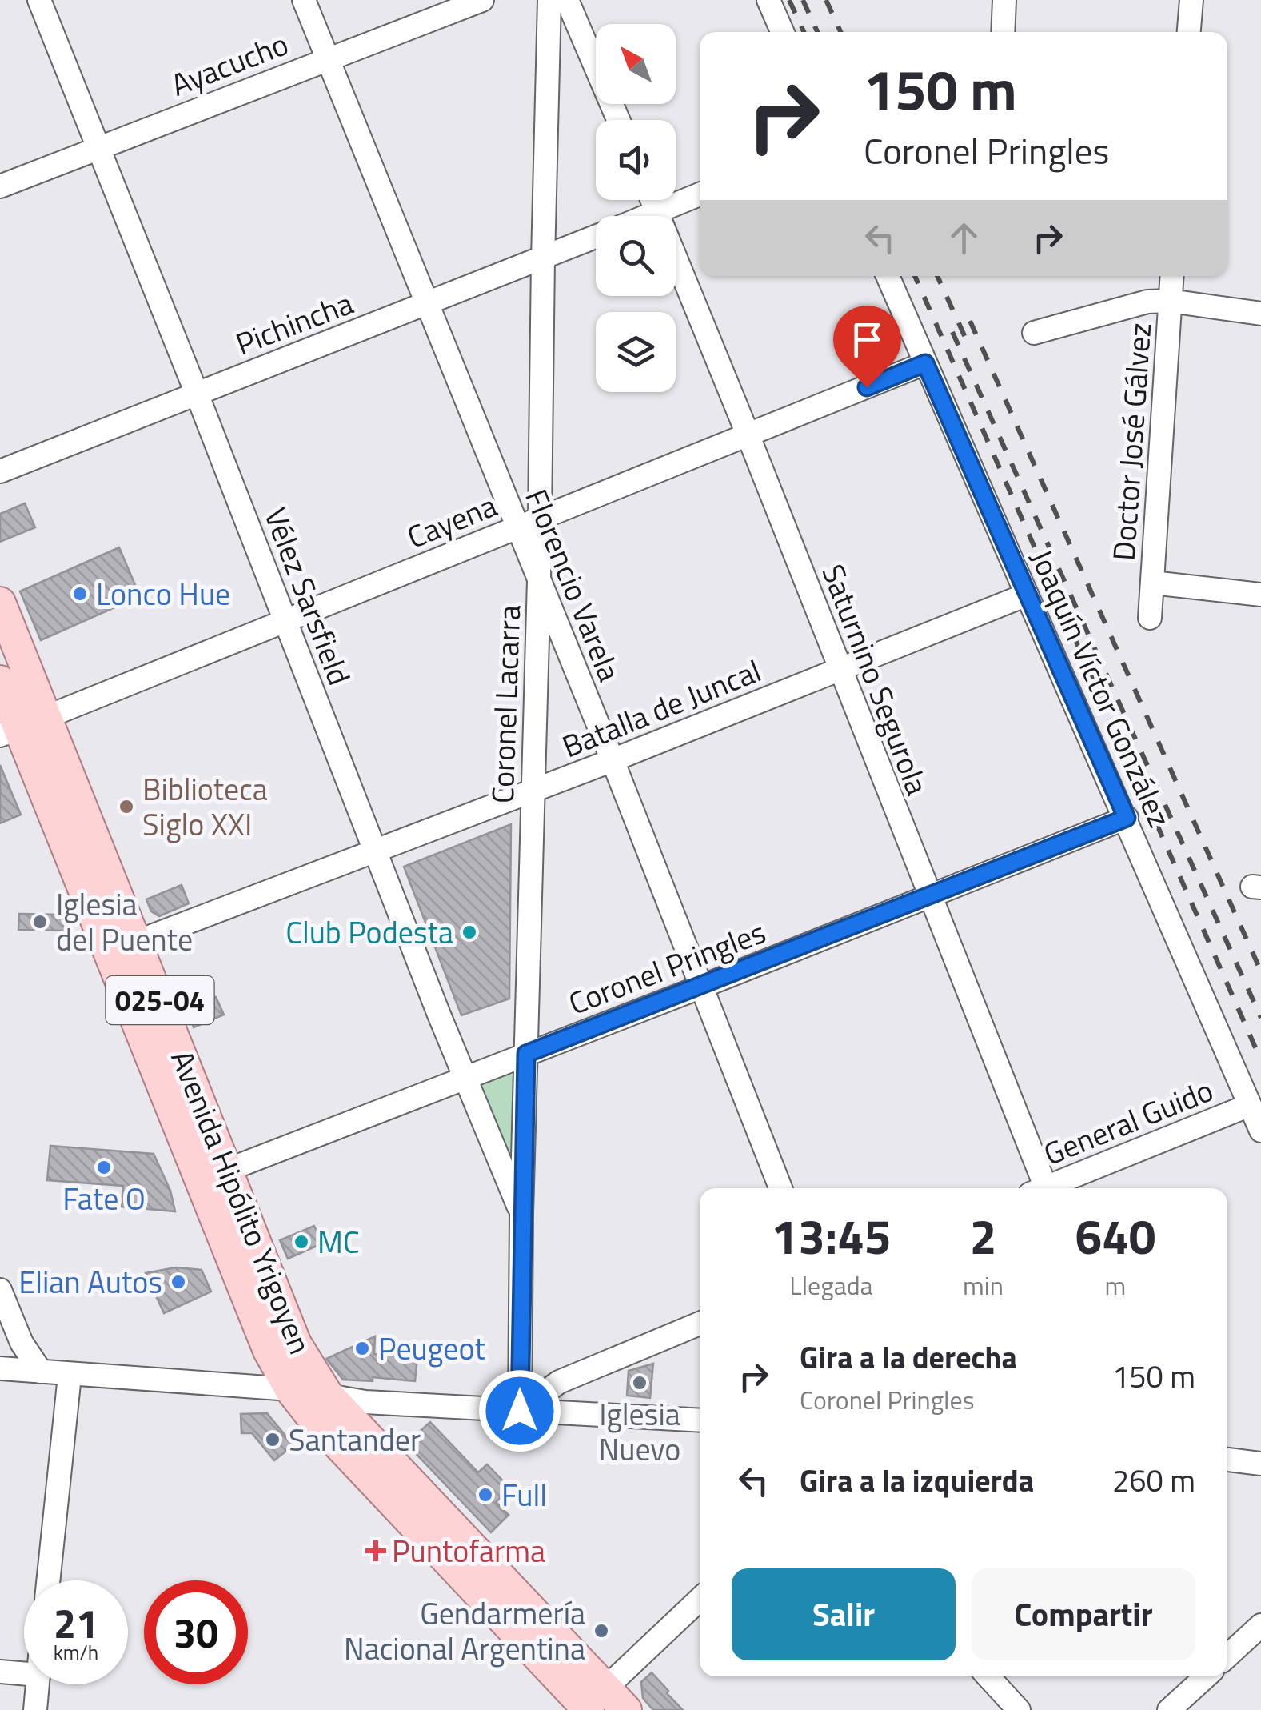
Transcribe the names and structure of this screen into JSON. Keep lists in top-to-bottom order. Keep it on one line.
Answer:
{"streets":{"main road":["025-04","Avenida Hipólito Yrigoyen"],"street":["Ayacucho","Pichincha","Doctor José Gálvez","Cayena","Florencio Varela","Vélez Sarsfield","Saturnino Segurola","Joaquín Víctor González","Coronel Lacarra","Batalla de Juncal","Coronel Pringles","General Guido"]},"crossings":[["Ayacucho","Florencio Varela"],["Ayacucho","Vélez Sarsfield"],["Pichincha","Florencio Varela"],["Pichincha","Vélez Sarsfield"],["Pichincha","Saturnino Segurola"],["Pichincha","Coronel Lacarra"],["Cayena","Florencio Varela"],["Cayena","Vélez Sarsfield"],["Cayena","Saturnino Segurola"],["Cayena","Joaquín Víctor González"],["Cayena","Coronel Lacarra"],["Cayena","Avenida Hipólito Yrigoyen"],["Florencio Varela","Coronel Lacarra"],["Florencio Varela","Batalla de Juncal"],["Florencio Varela","Coronel Pringles"],["Vélez Sarsfield","Coronel Lacarra"],["Vélez Sarsfield","Batalla de Juncal"],["Vélez Sarsfield","Coronel Pringles"],["Saturnino Segurola","Batalla de Juncal"],["Saturnino Segurola","Coronel Pringles"],["Joaquín Víctor González","Batalla de Juncal"],["Joaquín Víctor González","Coronel Pringles"],["Joaquín Víctor González","General Guido"],["Coronel Lacarra","Batalla de Juncal"],["Coronel Lacarra","Coronel Pringles"],["Batalla de Juncal","Avenida Hipólito Yrigoyen"],["Coronel Pringles","Avenida Hipólito Yrigoyen"]],"places":{"other":["Lonco Hue","Biblioteca Siglo XXI","Iglesia del Puente","Club Podesta","Fate O","MC","Elian Autos","Peugeot","Iglesia Nuevo","Santander","Full","Gendarmería Nacional Argentina"],"health":["Puntofarma"]},"north":"top left","page":{"turn":["150 m","Coronel Pringles"],"eta":["13:45","Llegada","2","min","640","m"],"list":[{"name":"Gira a la derecha","note":"Coronel Pringles","value":"150 m"},{"name":"Gira a la izquierda","value":"260 m"}],"buttons":["Salir","Compartir"],"speed":"21 km/h","limit":"30"}}
